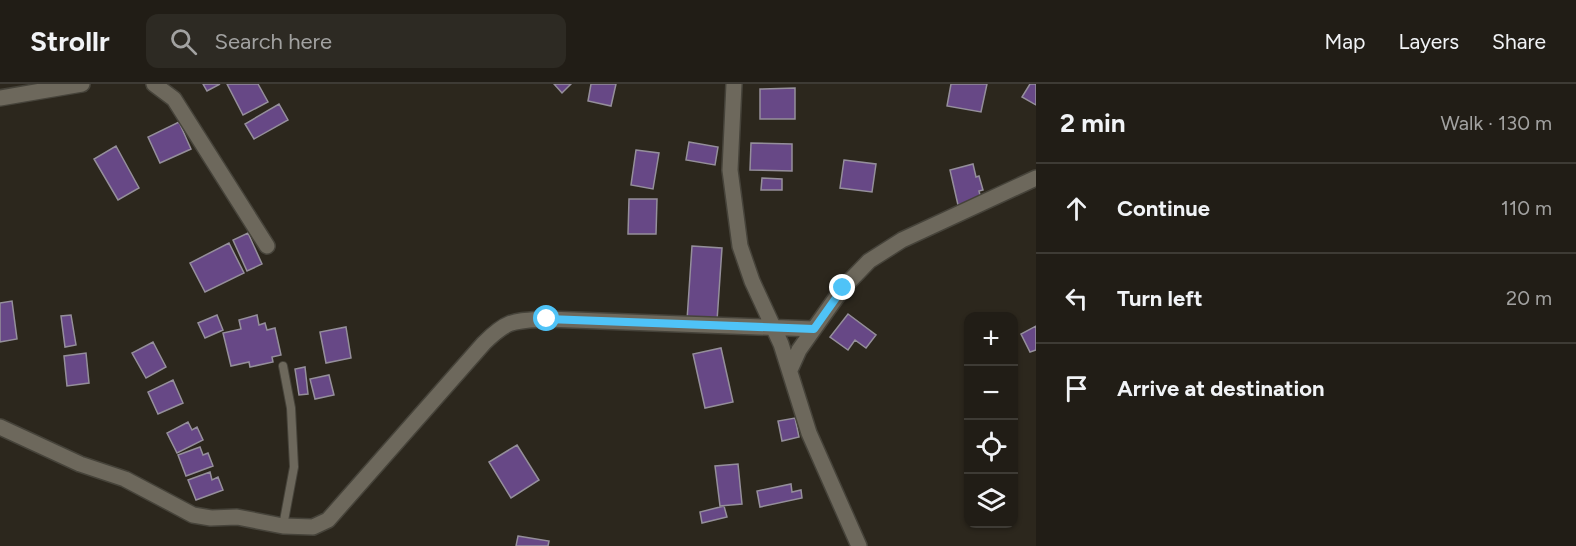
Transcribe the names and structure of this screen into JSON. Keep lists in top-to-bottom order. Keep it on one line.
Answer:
{"page":{"header":"Strollr","search":"Search here","nav":["Map","Layers","Share"],"heading":["2 min","Walk · 130 m"],"list":[["Continue","110 m"],["Turn left","20 m"],"Arrive at destination"],"map_buttons":["+","−"]}}
